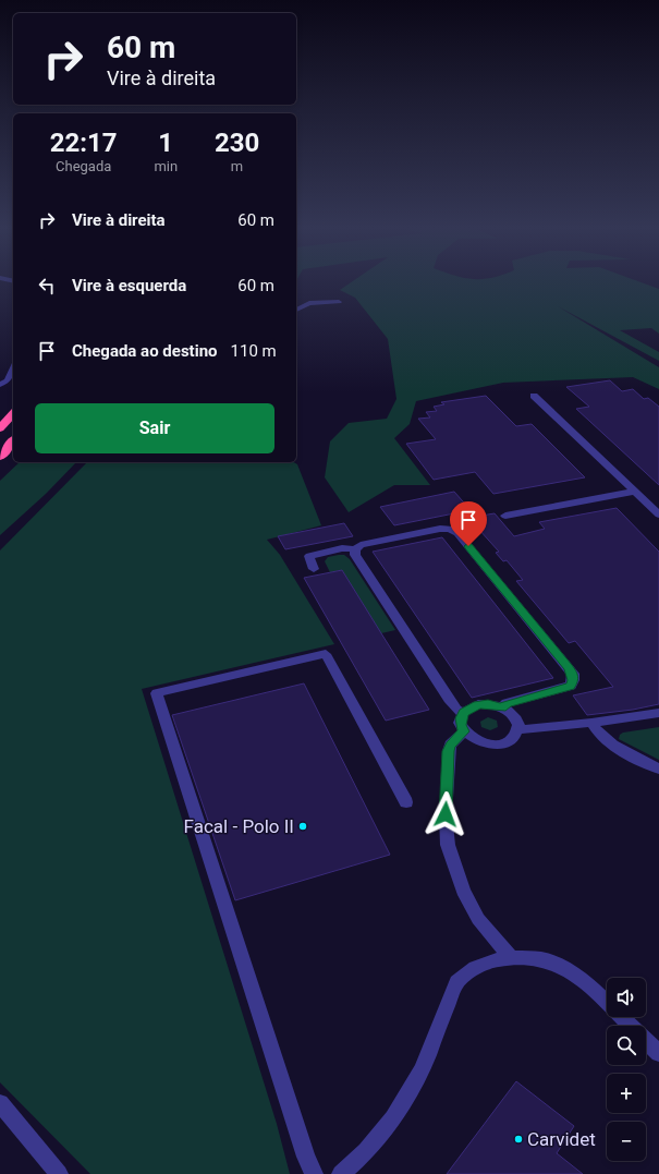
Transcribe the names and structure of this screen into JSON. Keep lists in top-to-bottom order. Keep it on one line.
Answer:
{"places":["Facal - Polo II","Carvidet"],"page":{"turn":["60 m","Vire à direita"],"eta":["22:17","Chegada","1","min","230","m"],"list":[{"name":"Vire à direita","value":"60 m"},{"name":"Vire à esquerda","value":"60 m"},{"name":"Chegada ao destino","value":"110 m"}],"buttons":"Sair","map_buttons":["+","−"]}}
